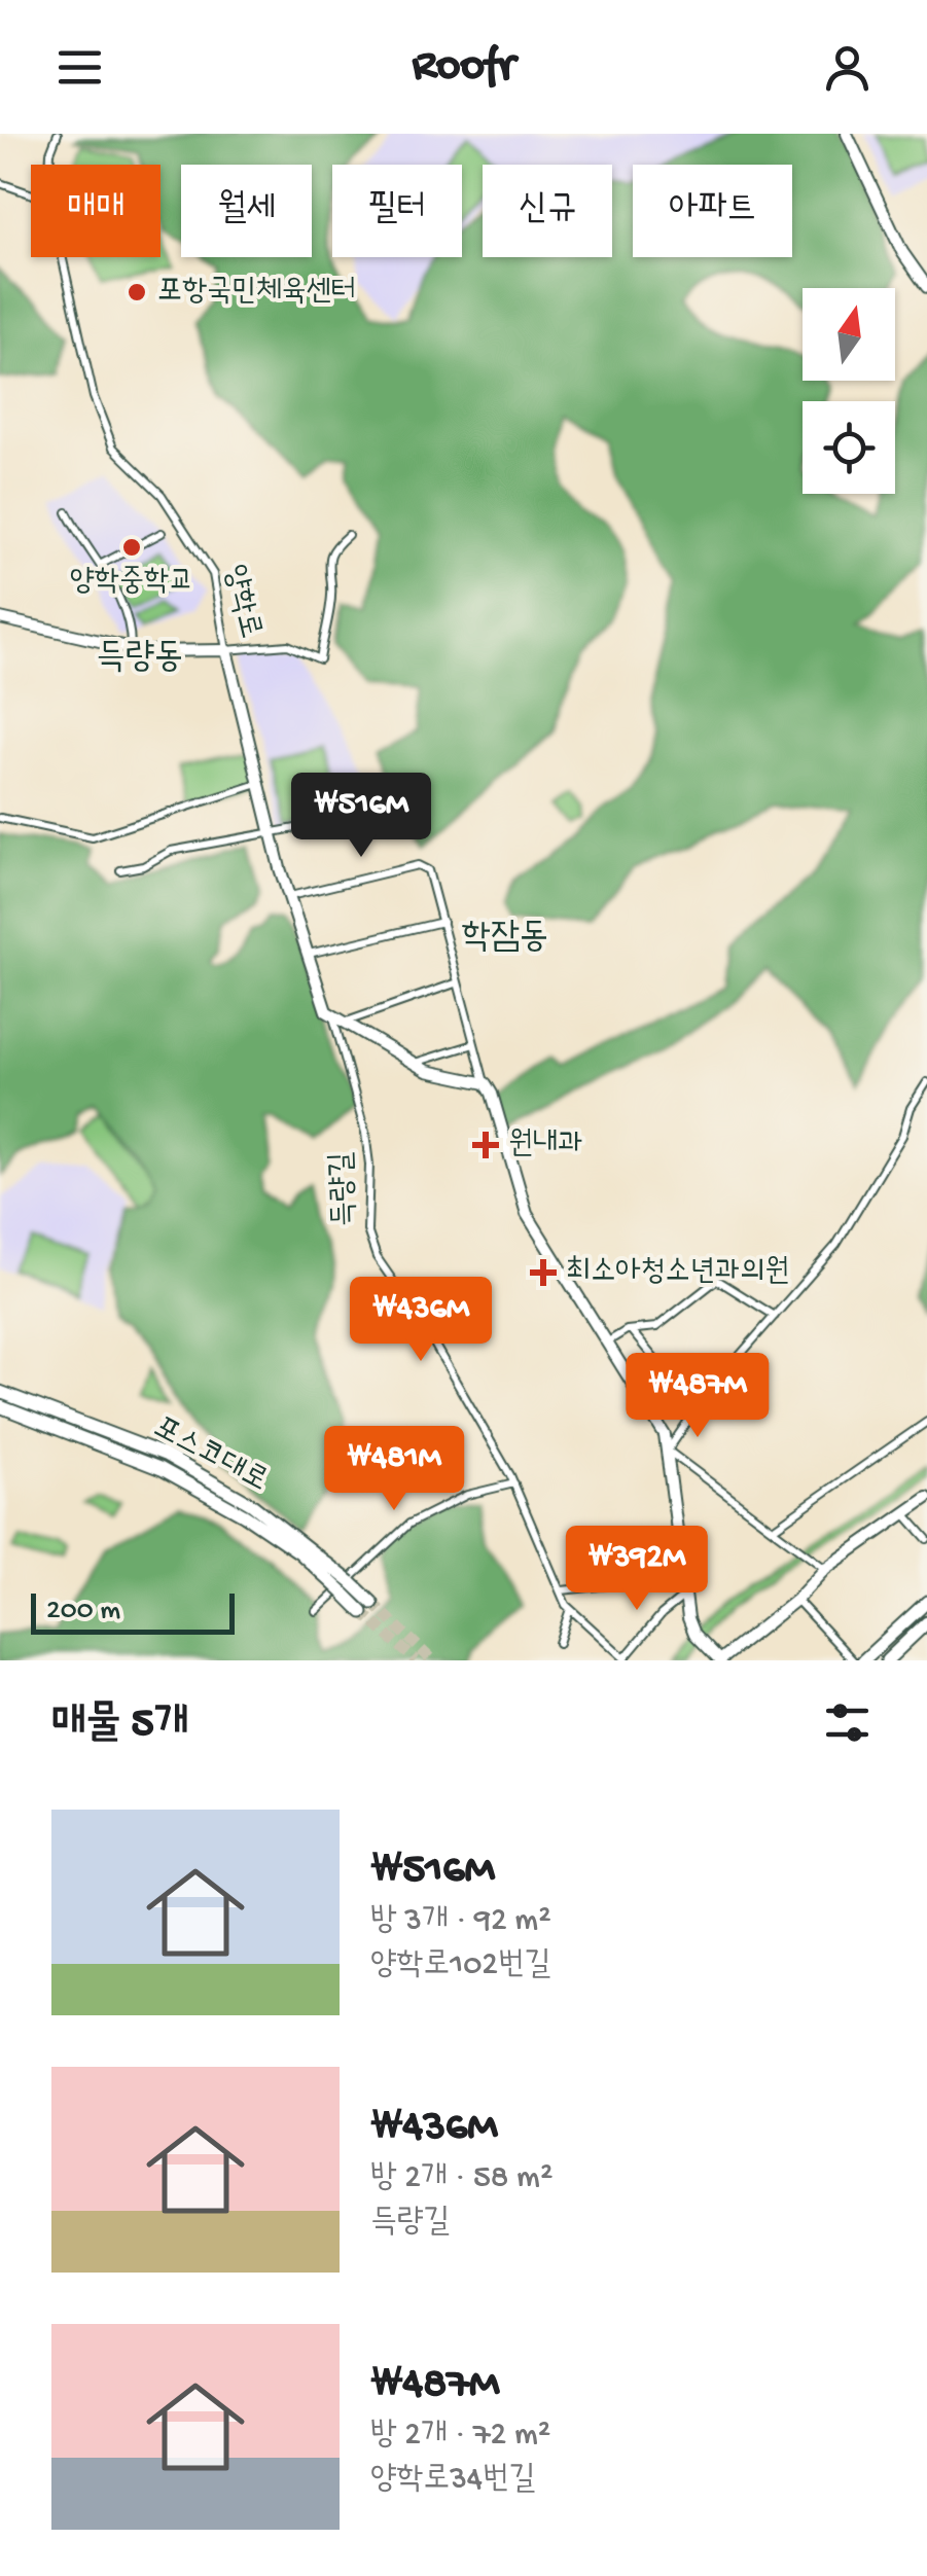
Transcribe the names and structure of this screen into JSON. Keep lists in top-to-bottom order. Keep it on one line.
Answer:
{"streets":{"main road":["포스코대로"],"street":["양학로","득량길"]},"crossings":[["양학로","득량길"]],"districts":["득량동","학잠동"],"places":{"other":["포항국민체육센터","양학중학교"],"health":["원내과","최소아청소년과의원"]},"scale_bar":"200 m","north":"top","page":{"header":"Roofr","chip":["매매","월세","필터","신규","아파트"],"price":["₩516M","₩436M","₩487M","₩481M","₩392M"],"scale":"200 m","heading":"매물 5개","list":[{"name":"₩516M","note":"방 3개 · 92 m² · 양학로102번길"},{"name":"₩436M","note":"방 2개 · 58 m² · 득량길"},{"name":"₩487M","note":"방 2개 · 72 m² · 양학로34번길"}]}}
